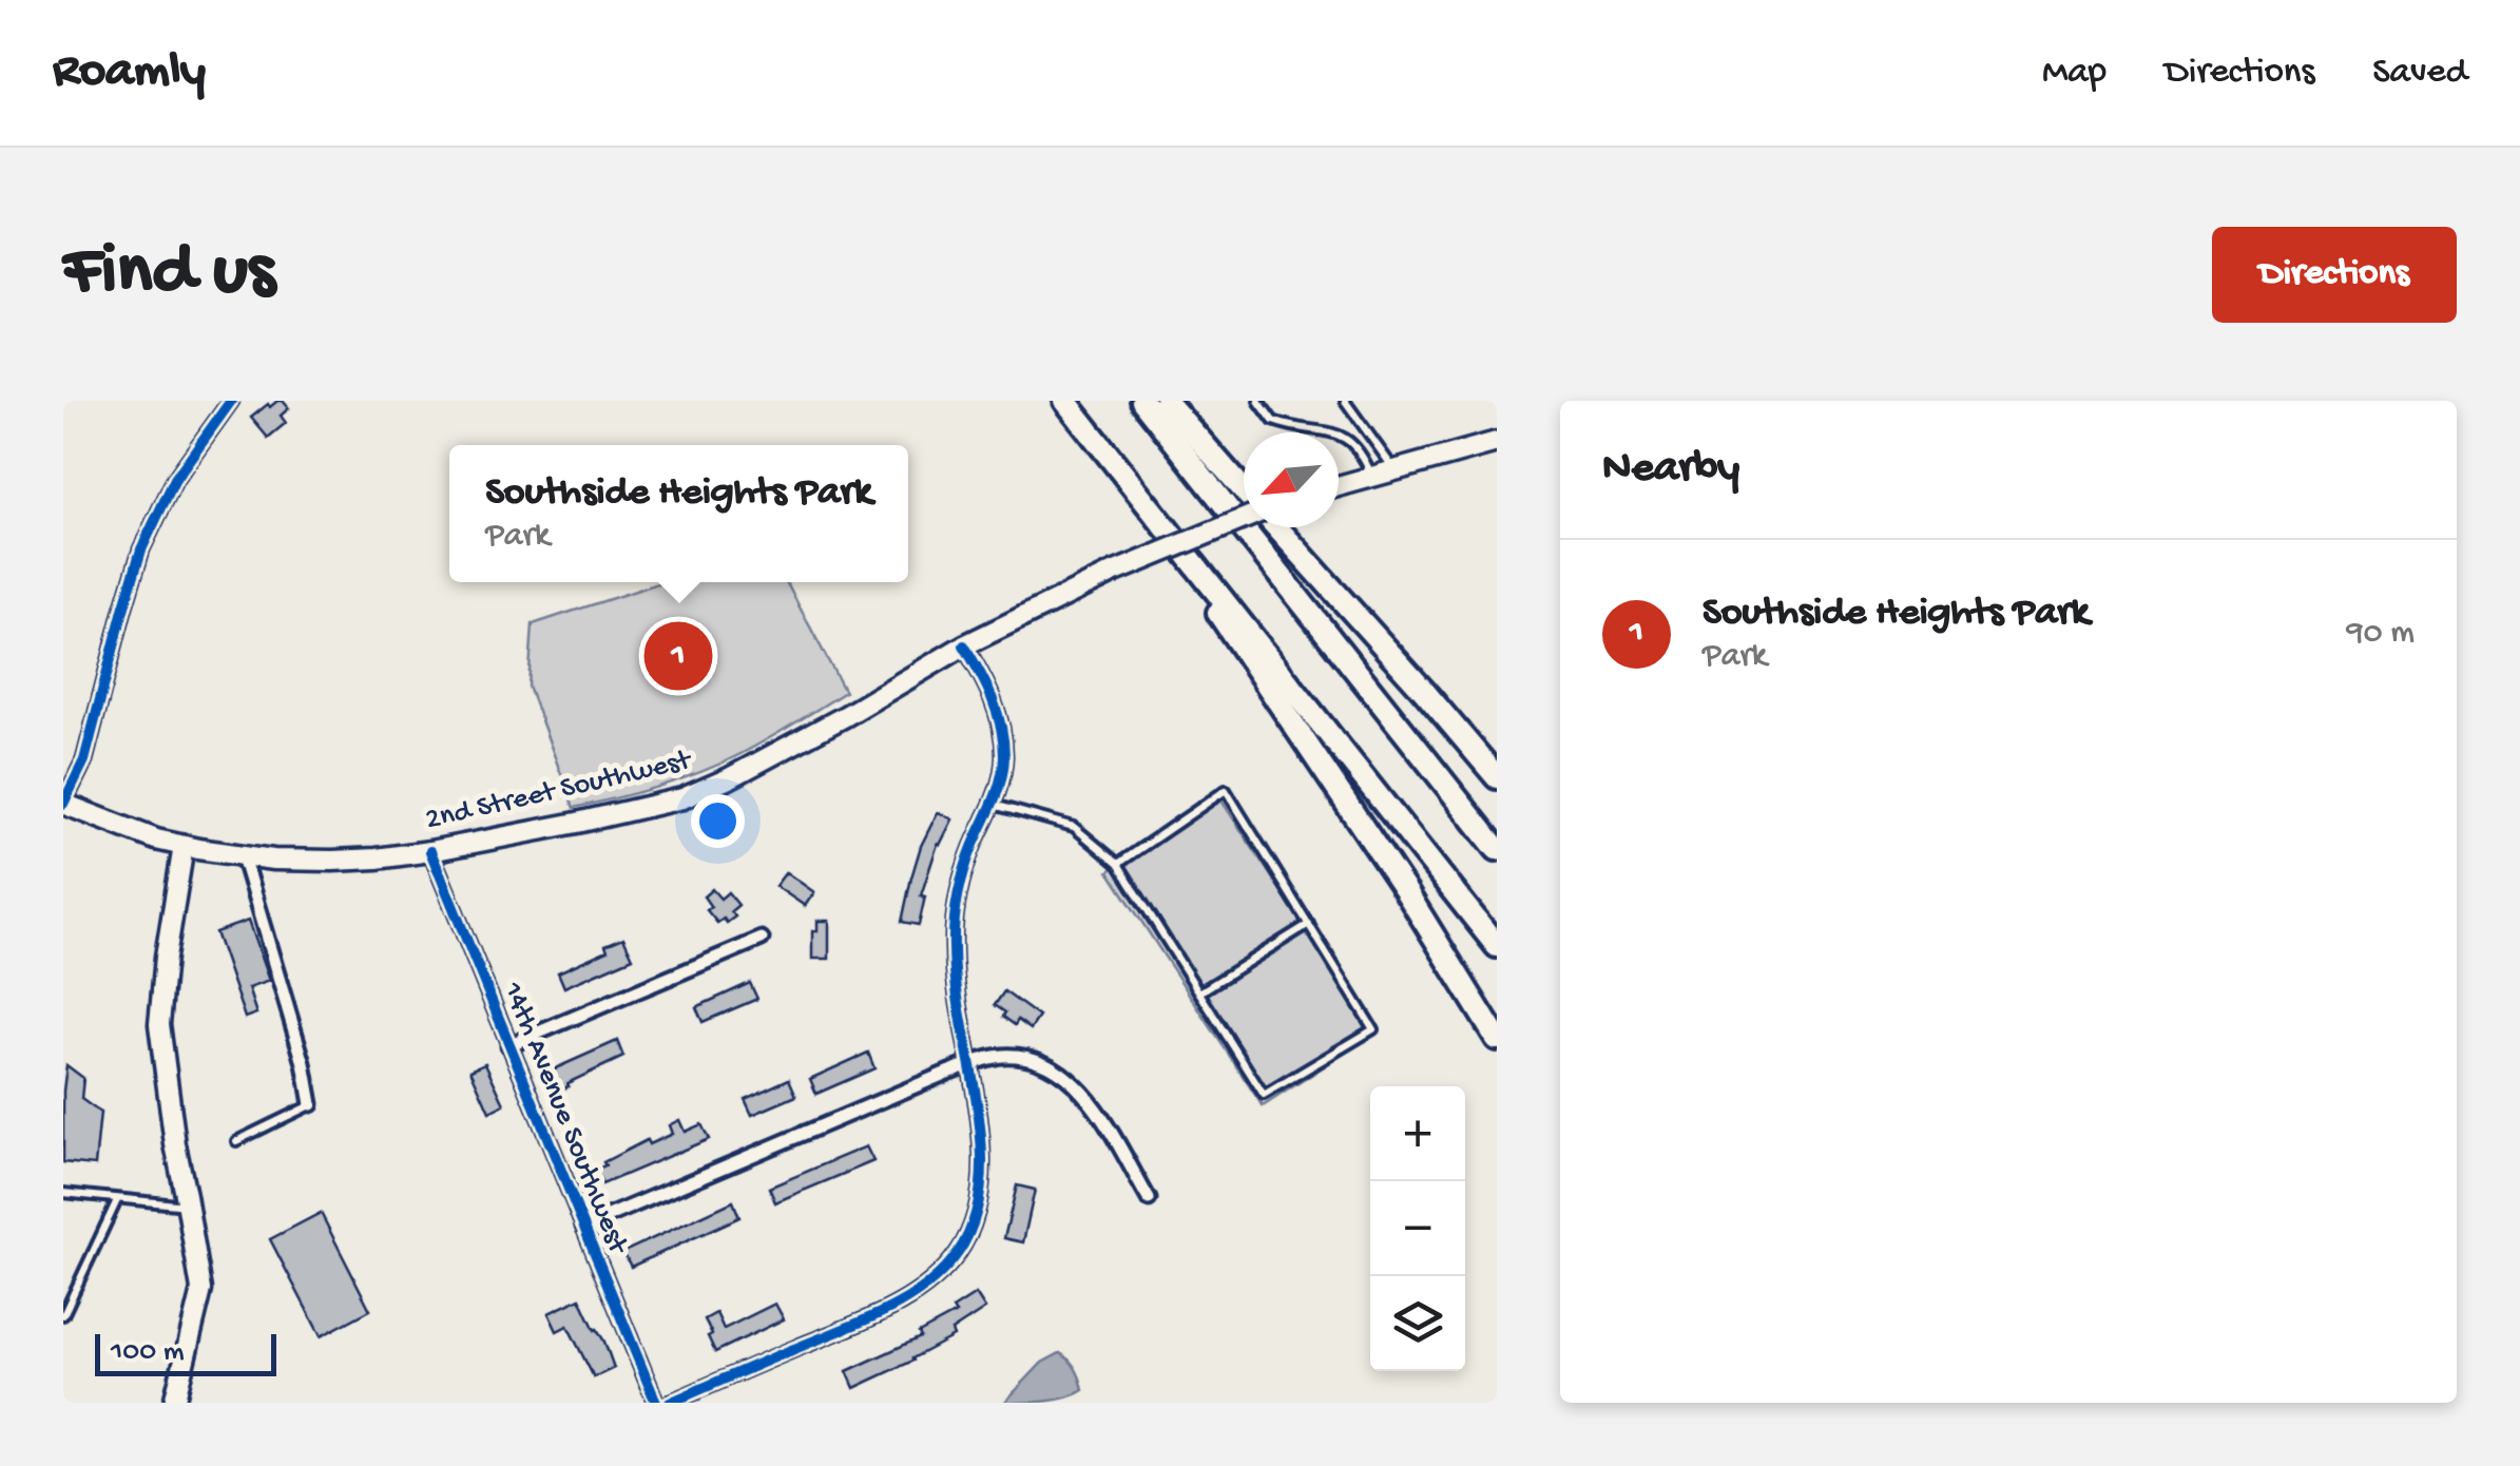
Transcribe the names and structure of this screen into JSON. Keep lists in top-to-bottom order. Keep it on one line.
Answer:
{"streets":{"main road":["2nd Street Southwest"],"street":["14th Avenue Southwest"]},"crossings":[["2nd Street Southwest","14th Avenue Southwest"]],"scale_bar":"100 m","north":"bottom left","page":{"header":"Roamly","nav":["Map","Directions","Saved"],"buttons":"Directions","title":"Find us","heading":"Nearby","popup":["Southside Heights Park","Park"],"list":[{"mark":"1","name":"Southside Heights Park","note":"Park","value":"90 m"}],"pins":"1","map_buttons":["+","−"],"scale":"100 m"}}
